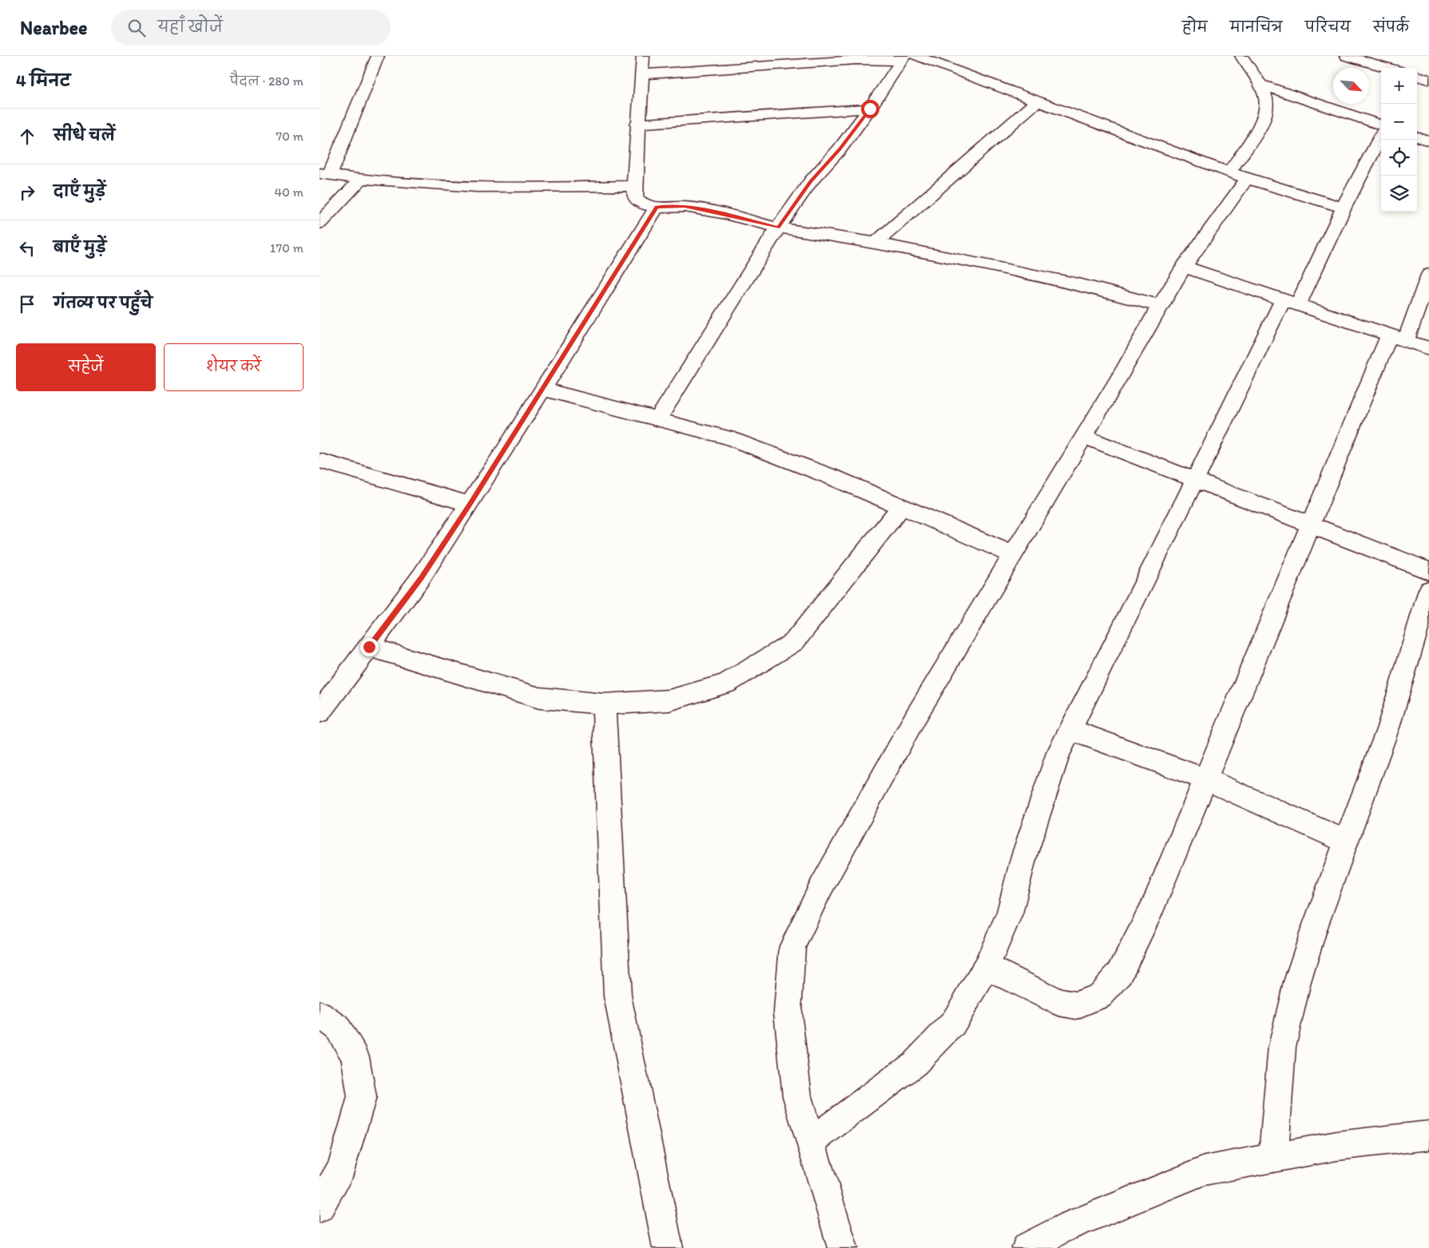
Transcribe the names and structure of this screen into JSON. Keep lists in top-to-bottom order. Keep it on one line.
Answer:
{"north":"bottom right","page":{"header":"Nearbee","search":"यहाँ खोजें","nav":["होम","मानचित्र","परिचय","संपर्क"],"heading":["4 मिनट","पैदल · 280 m"],"map_buttons":["+","−"],"list":[["सीधे चलें","70 m"],["दाएँ मुड़ें","40 m"],["बाएँ मुड़ें","170 m"],"गंतव्य पर पहुँचे"],"buttons":["सहेजें","शेयर करें"]}}
